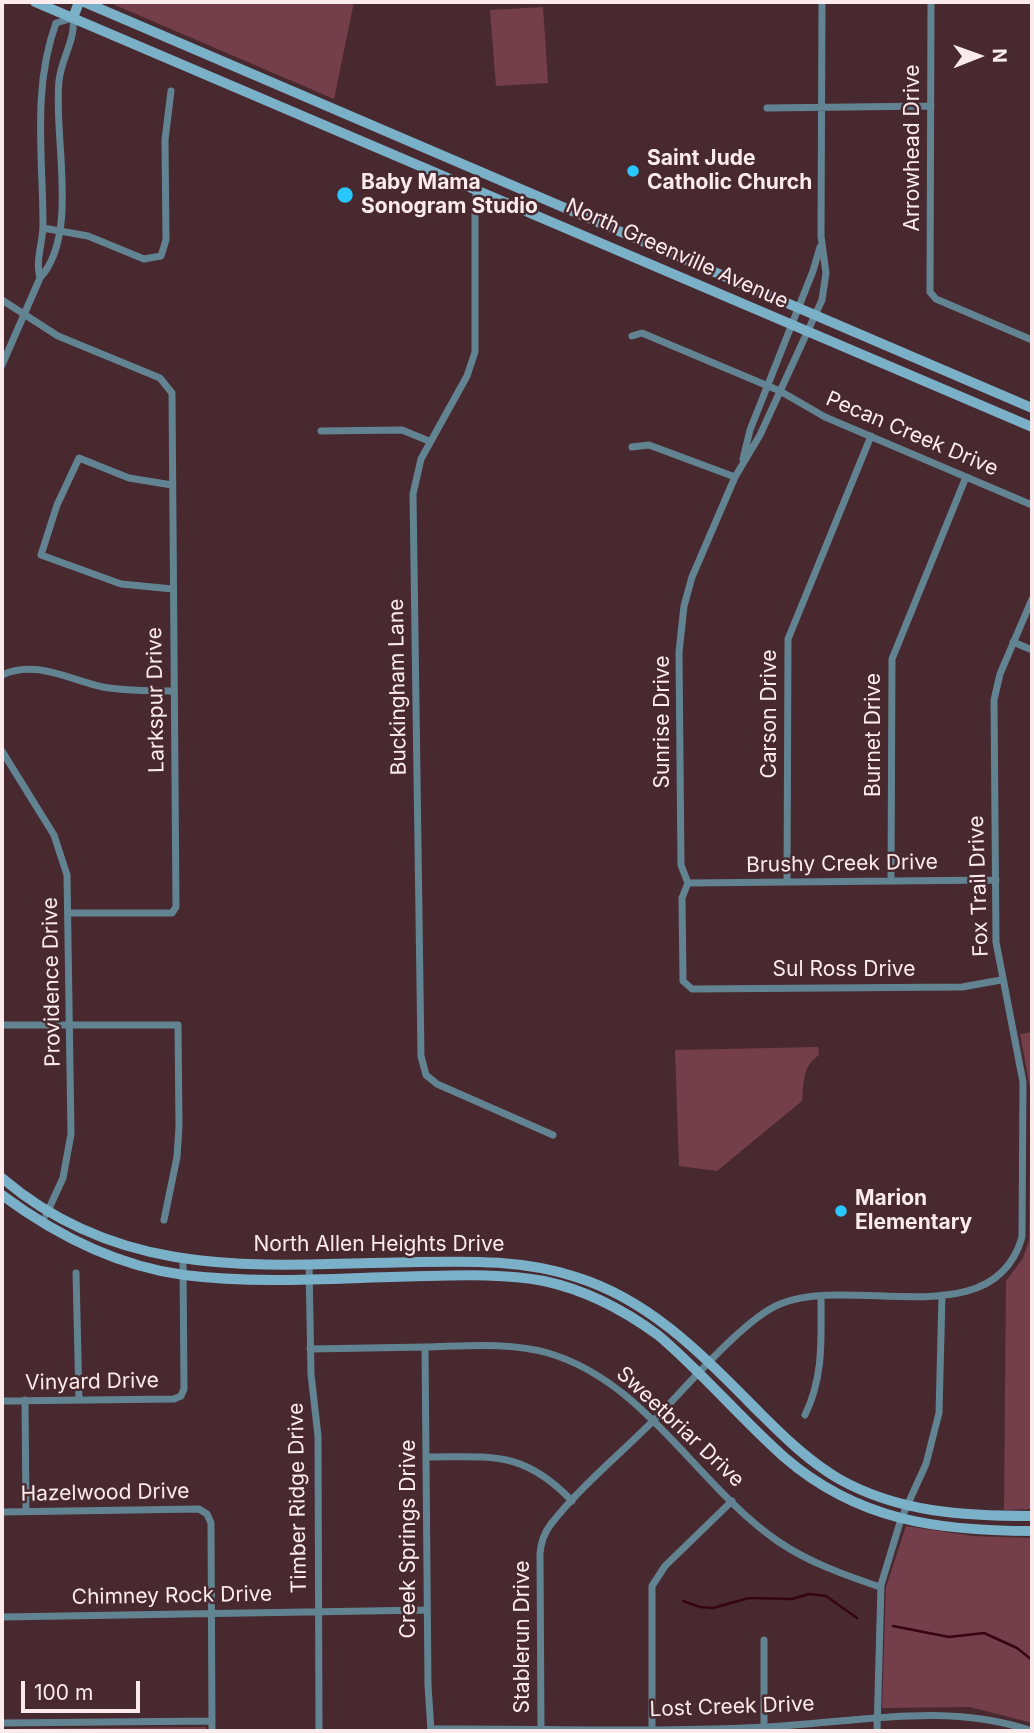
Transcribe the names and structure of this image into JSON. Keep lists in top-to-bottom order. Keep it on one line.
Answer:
{"streets":{"main road":["North Greenville Avenue","North Allen Heights Drive"],"street":["Arrowhead Drive","Pecan Creek Drive","Buckingham Lane","Larkspur Drive","Carson Drive","Sunrise Drive","Burnet Drive","Brushy Creek Drive","Fox Trail Drive","Sul Ross Drive","Providence Drive","Vinyard Drive","Sweetbriar Drive","Hazelwood Drive","Timber Ridge Drive","Creek Springs Drive","Chimney Rock Drive","Stablerun Drive","Lost Creek Drive"]},"crossings":[["North Greenville Avenue","Buckingham Lane"],["North Greenville Avenue","Sunrise Drive"],["Pecan Creek Drive","Carson Drive"],["Pecan Creek Drive","Sunrise Drive"],["Pecan Creek Drive","Burnet Drive"],["Larkspur Drive","Providence Drive"],["Carson Drive","Brushy Creek Drive"],["Sunrise Drive","Brushy Creek Drive"],["Sunrise Drive","Sul Ross Drive"],["Burnet Drive","Brushy Creek Drive"],["Brushy Creek Drive","Fox Trail Drive"],["Fox Trail Drive","Sul Ross Drive"],["Fox Trail Drive","Stablerun Drive"],["Providence Drive","North Allen Heights Drive"],["North Allen Heights Drive","Vinyard Drive"],["North Allen Heights Drive","Timber Ridge Drive"],["North Allen Heights Drive","Stablerun Drive"],["Sweetbriar Drive","Timber Ridge Drive"],["Sweetbriar Drive","Creek Springs Drive"],["Sweetbriar Drive","Stablerun Drive"],["Hazelwood Drive","Chimney Rock Drive"],["Timber Ridge Drive","Chimney Rock Drive"],["Creek Springs Drive","Chimney Rock Drive"],["Creek Springs Drive","Lost Creek Drive"],["Stablerun Drive","Lost Creek Drive"]],"places":["Saint Jude Catholic Church","Baby Mama Sonogram Studio","Marion Elementary"],"scale_bar":"100 m","north":"right"}
